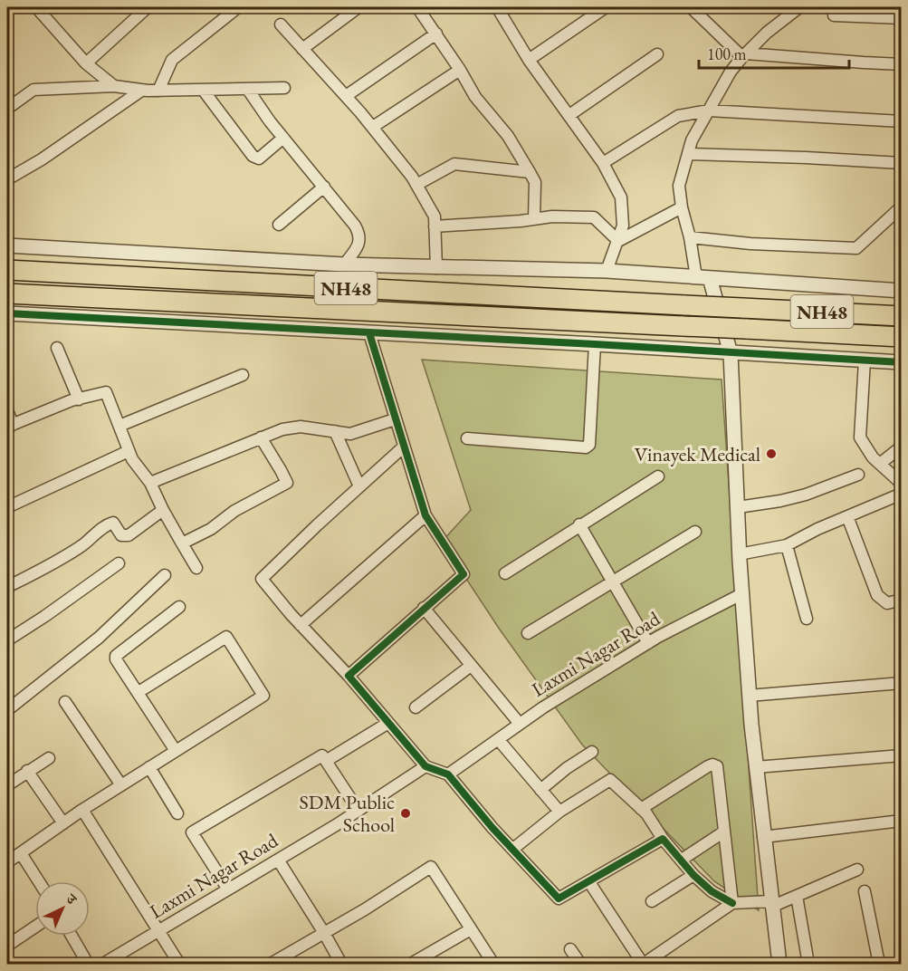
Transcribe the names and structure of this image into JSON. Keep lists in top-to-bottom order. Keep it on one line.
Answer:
{"streets":{"highway":["NH48"],"street":["Laxmi Nagar Road"]},"places":["Vinayek Medical","SDM Public School"],"scale_bar":"100 m","north":"top right"}
